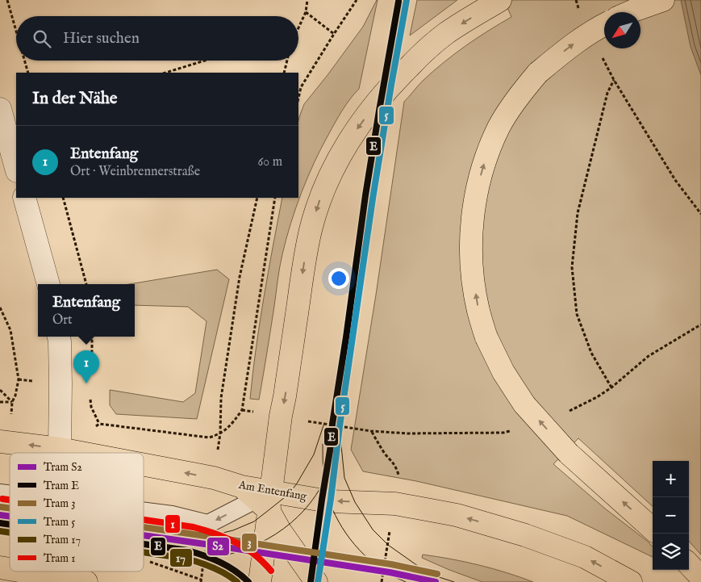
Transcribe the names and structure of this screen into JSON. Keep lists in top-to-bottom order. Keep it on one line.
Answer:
{"streets":{"main road":["Am Entenfang"]},"one_way":["Am Entenfang"],"lines":["tram line 5","tram line E","tram line 1","tram line 3","tram line S2","tram line 17"],"legend":["Tram S2","Tram E","Tram 3","Tram 5","Tram 17","Tram 1"],"north":"bottom left","page":{"search":"Hier suchen","heading":"In der Nähe","list":[{"mark":"1","name":"Entenfang","note":"Ort · Weinbrennerstraße","value":"60 m"}],"popup":["Entenfang","Ort"],"pins":"1","map_buttons":["+","−"]}}
